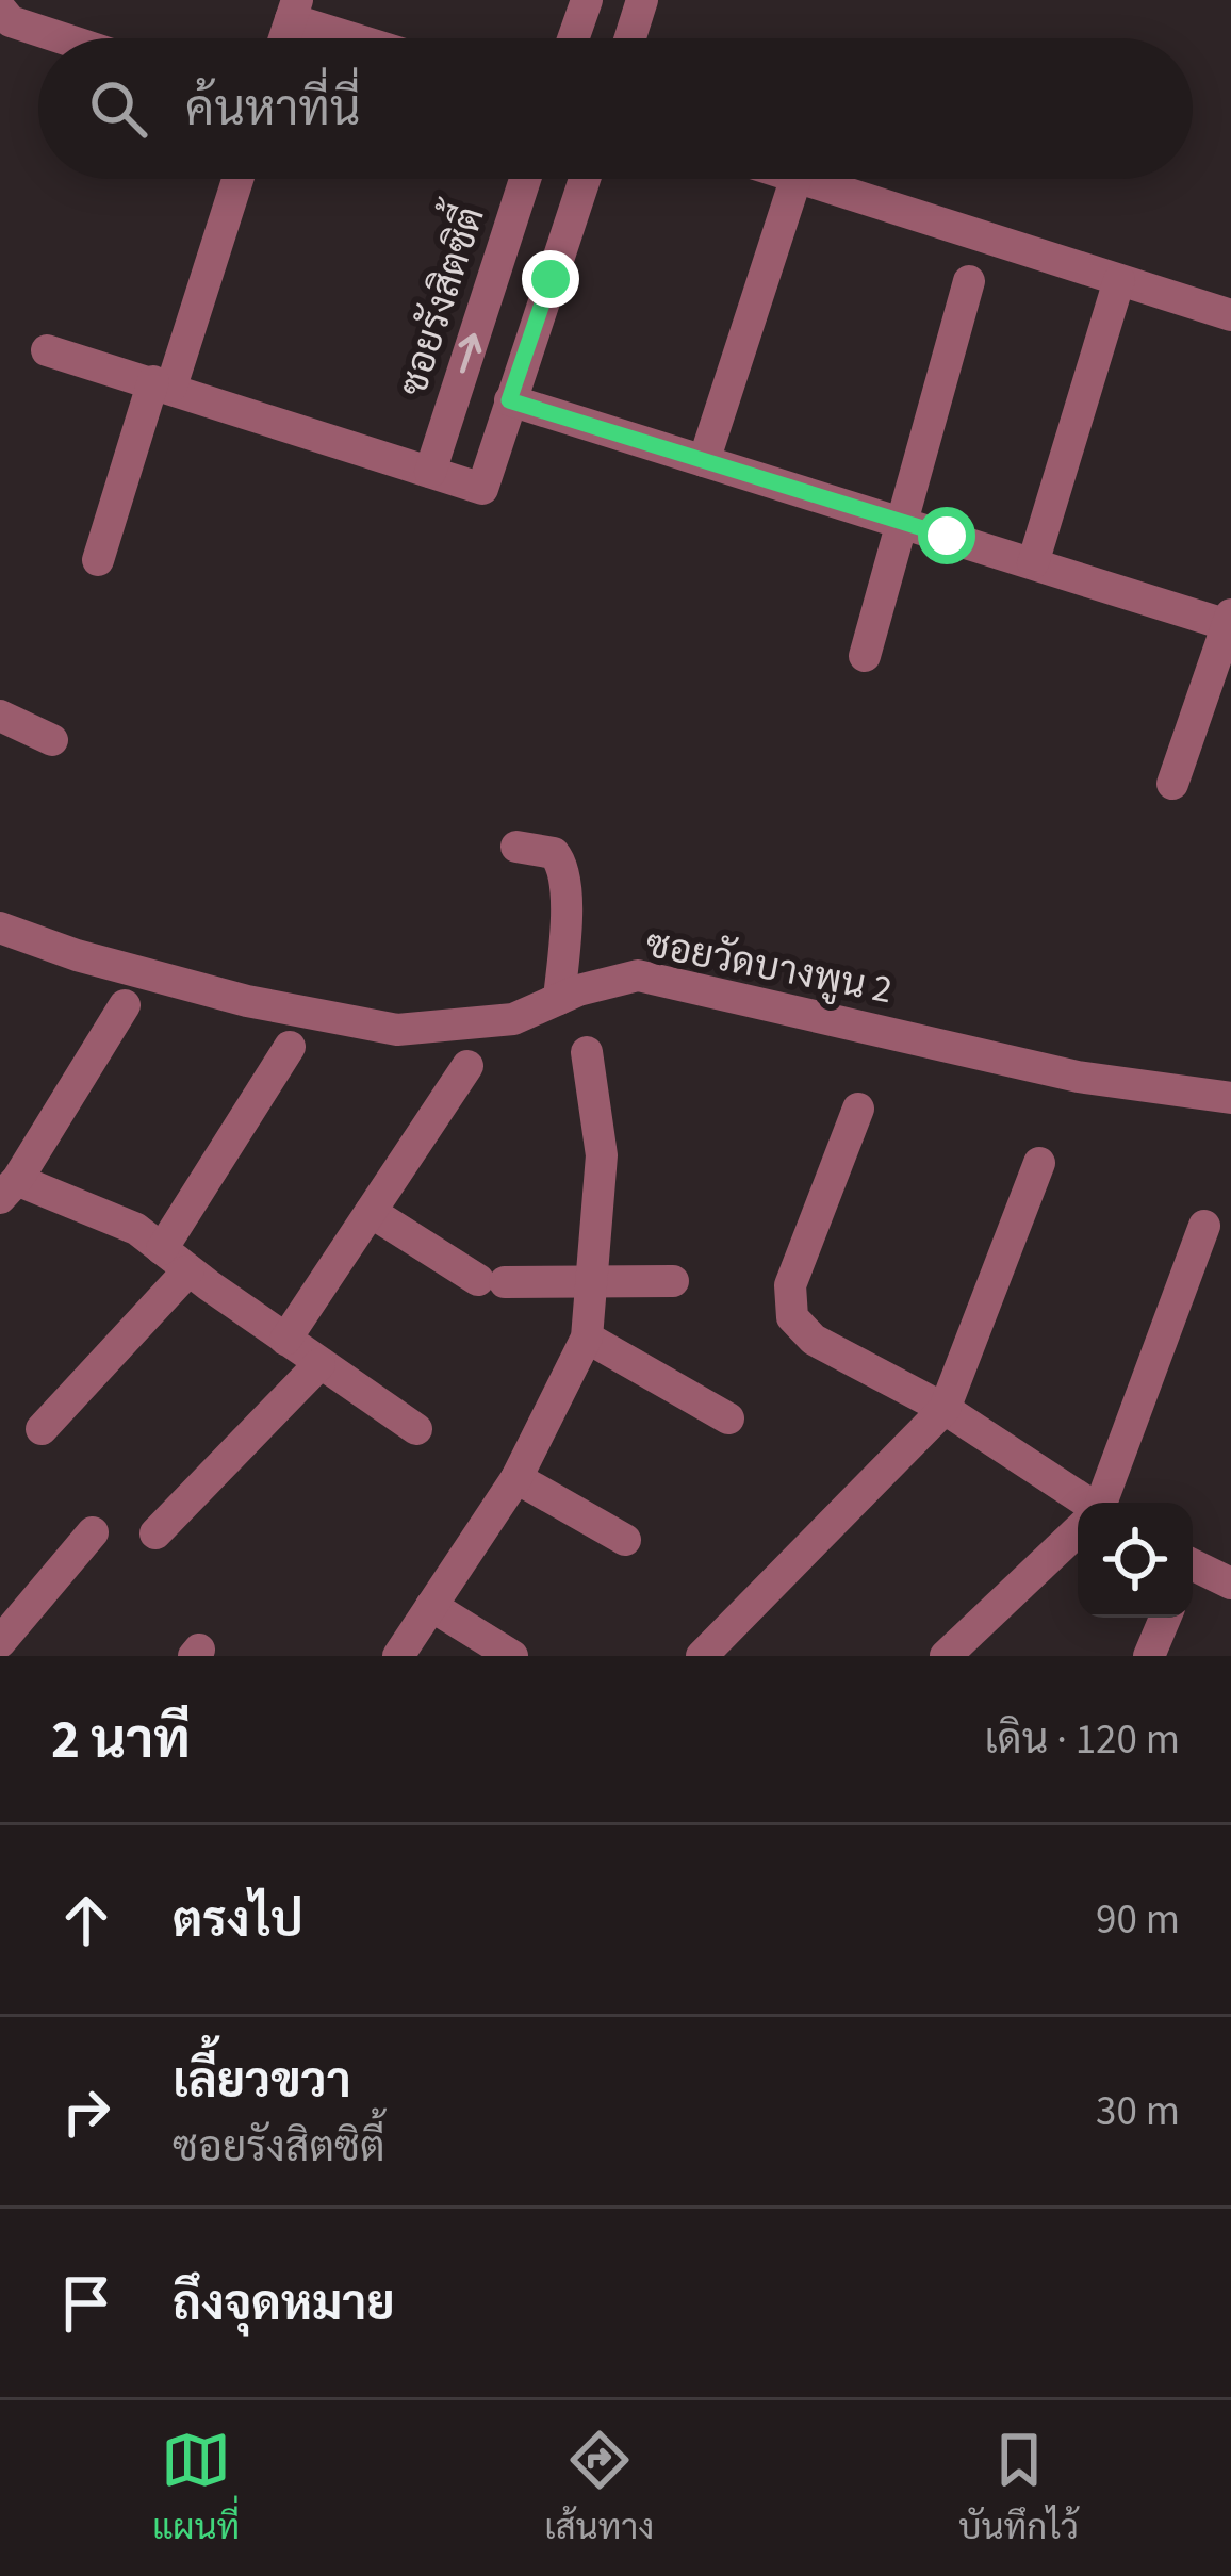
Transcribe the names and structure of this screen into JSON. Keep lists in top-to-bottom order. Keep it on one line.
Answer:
{"streets":{"street":["ซอยรังสิตซิตี้","ซอยวัดบางพูน 2"]},"page":{"search":"ค้นหาที่นี่","heading":["2 นาที","เดิน · 120 m"],"list":[["ตรงไป","90 m"],["เลี้ยวขวา","ซอยรังสิตซิตี้","30 m"],"ถึงจุดหมาย"],"nav":["แผนที่","เส้นทาง","บันทึกไว้"]}}
